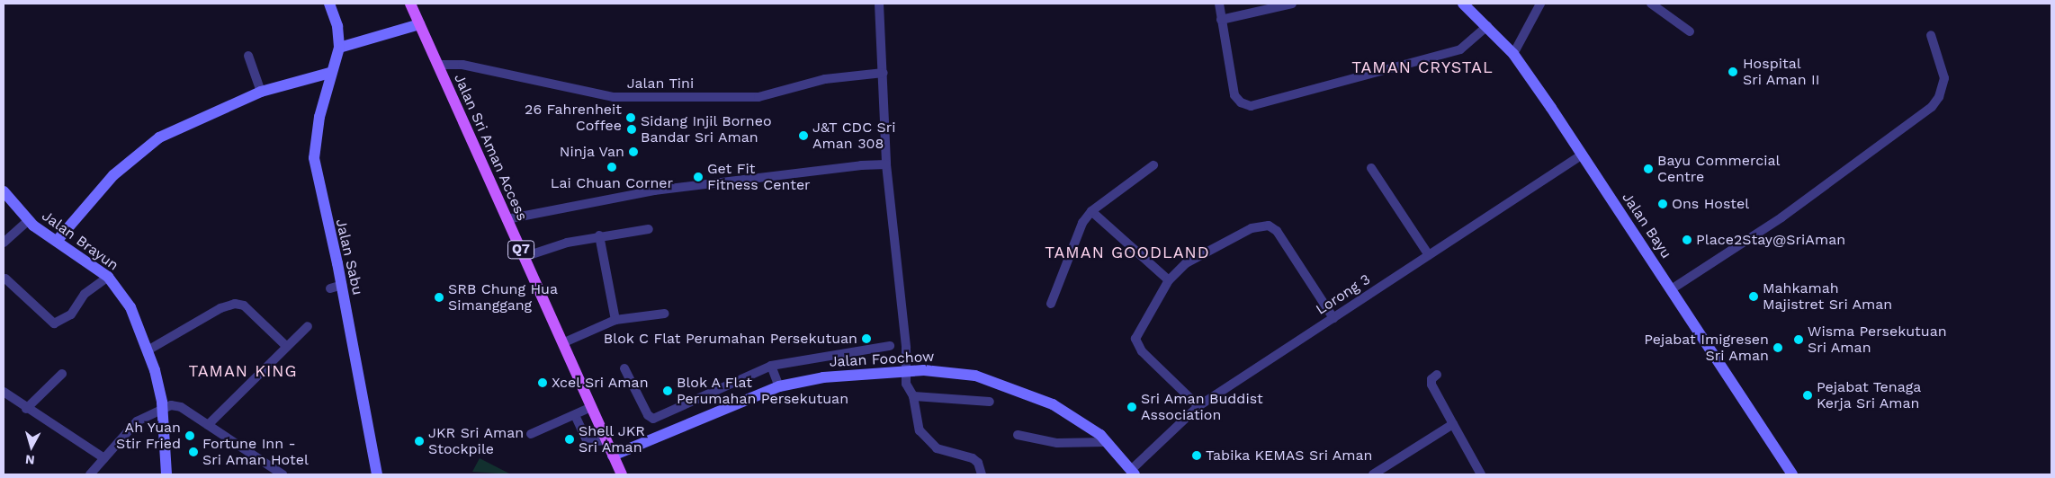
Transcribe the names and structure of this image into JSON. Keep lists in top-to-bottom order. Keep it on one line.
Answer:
{"streets":{"main road":["Jalan Sri Aman Access","Q7"],"street":["Jalan Tini","Jalan Bayu","Jalan Brayun","Jalan Sabu","Lorong 3","Jalan Foochow"]},"crossings":[["Jalan Tini","Jalan Sri Aman Access"],["Jalan Sri Aman Access","Jalan Foochow"],["Jalan Bayu","Lorong 3"],["Lorong 3","Jalan Foochow"]],"districts":["TAMAN CRYSTAL","TAMAN GOODLAND","TAMAN KING"],"places":["Hospital Sri Aman II","26 Fahrenheit Coffee","Sidang Injil Borneo Bandar Sri Aman","J&T CDC Sri Aman 308","Ninja Van","Lai Chuan Corner","Bayu Commercial Centre","Get Fit Fitness Center","Ons Hostel","Place2Stay@SriAman","Mahkamah Majistret Sri Aman","SRB Chung Hua Simanggang","Blok C Flat Perumahan Persekutuan","Wisma Persekutuan Sri Aman","Pejabat Imigresen Sri Aman","Xcel Sri Aman","Blok A Flat Perumahan Persekutuan","Pejabat Tenaga Kerja Sri Aman","Sri Aman Buddist Association","Ah Yuan Stir Fried","Shell JKR Sri Aman","JKR Sri Aman Stockpile","Fortune Inn - Sri Aman Hotel","Tabika KEMAS Sri Aman"],"north":"bottom"}
